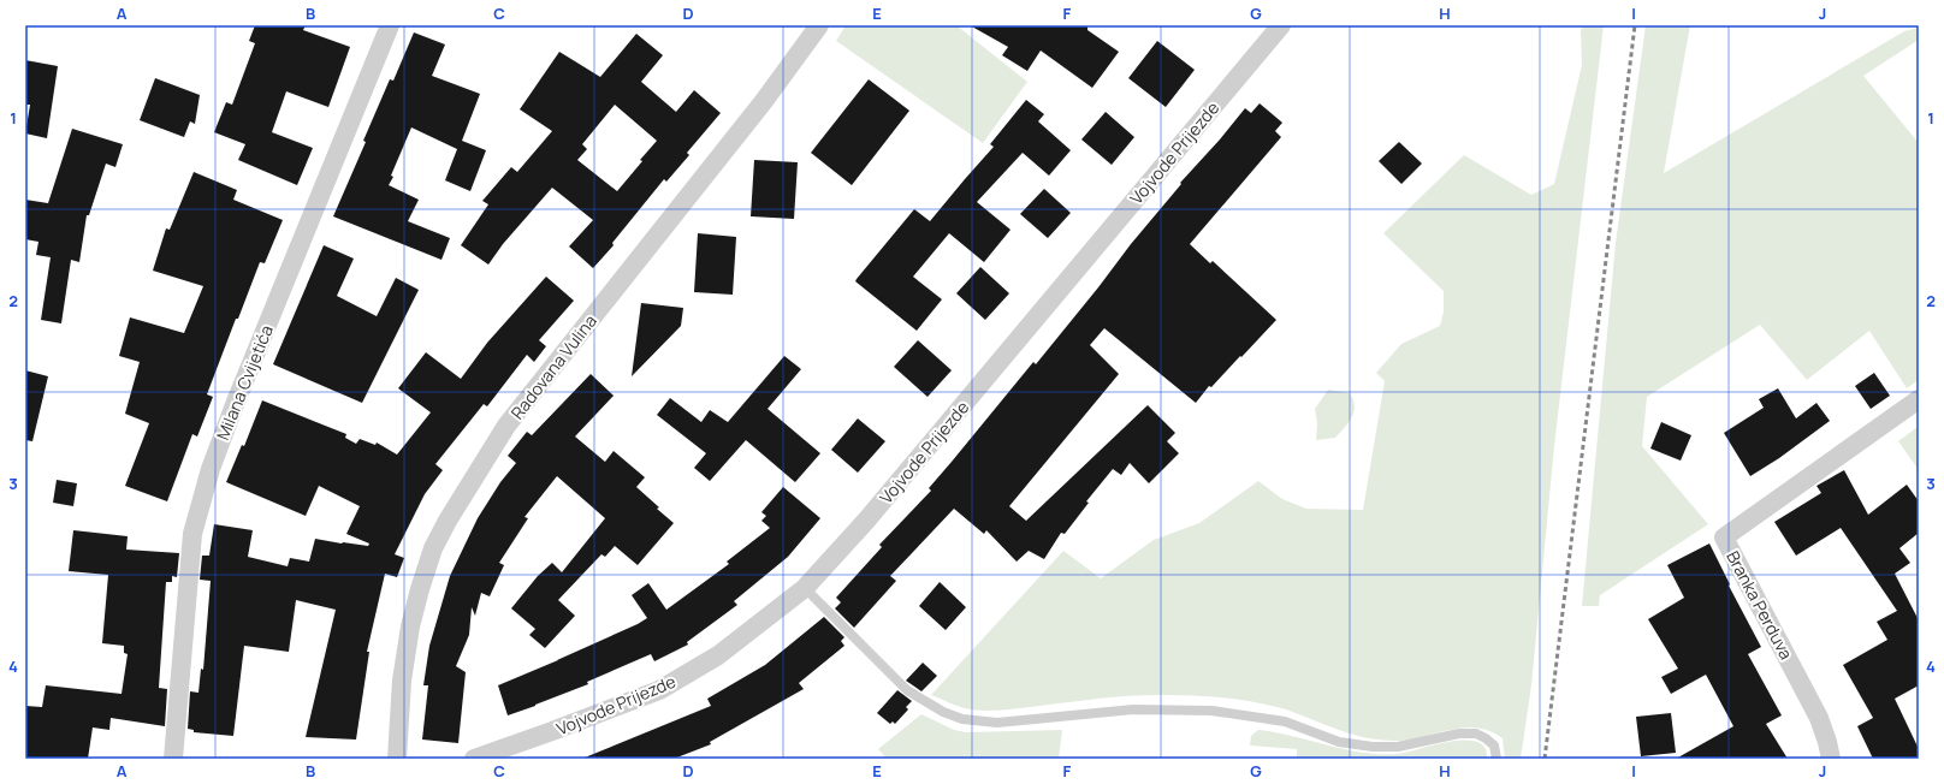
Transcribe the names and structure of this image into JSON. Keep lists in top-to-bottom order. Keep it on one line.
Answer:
{"streets":{"street":["Vojvode Prijezde","Radovana Vulina","Milana Cvijetića","Branka Perduva"]},"grid":{"columns":["A","B","C","D","E","F","G","H","I","J"],"rows":["1","2","3","4"]}}
